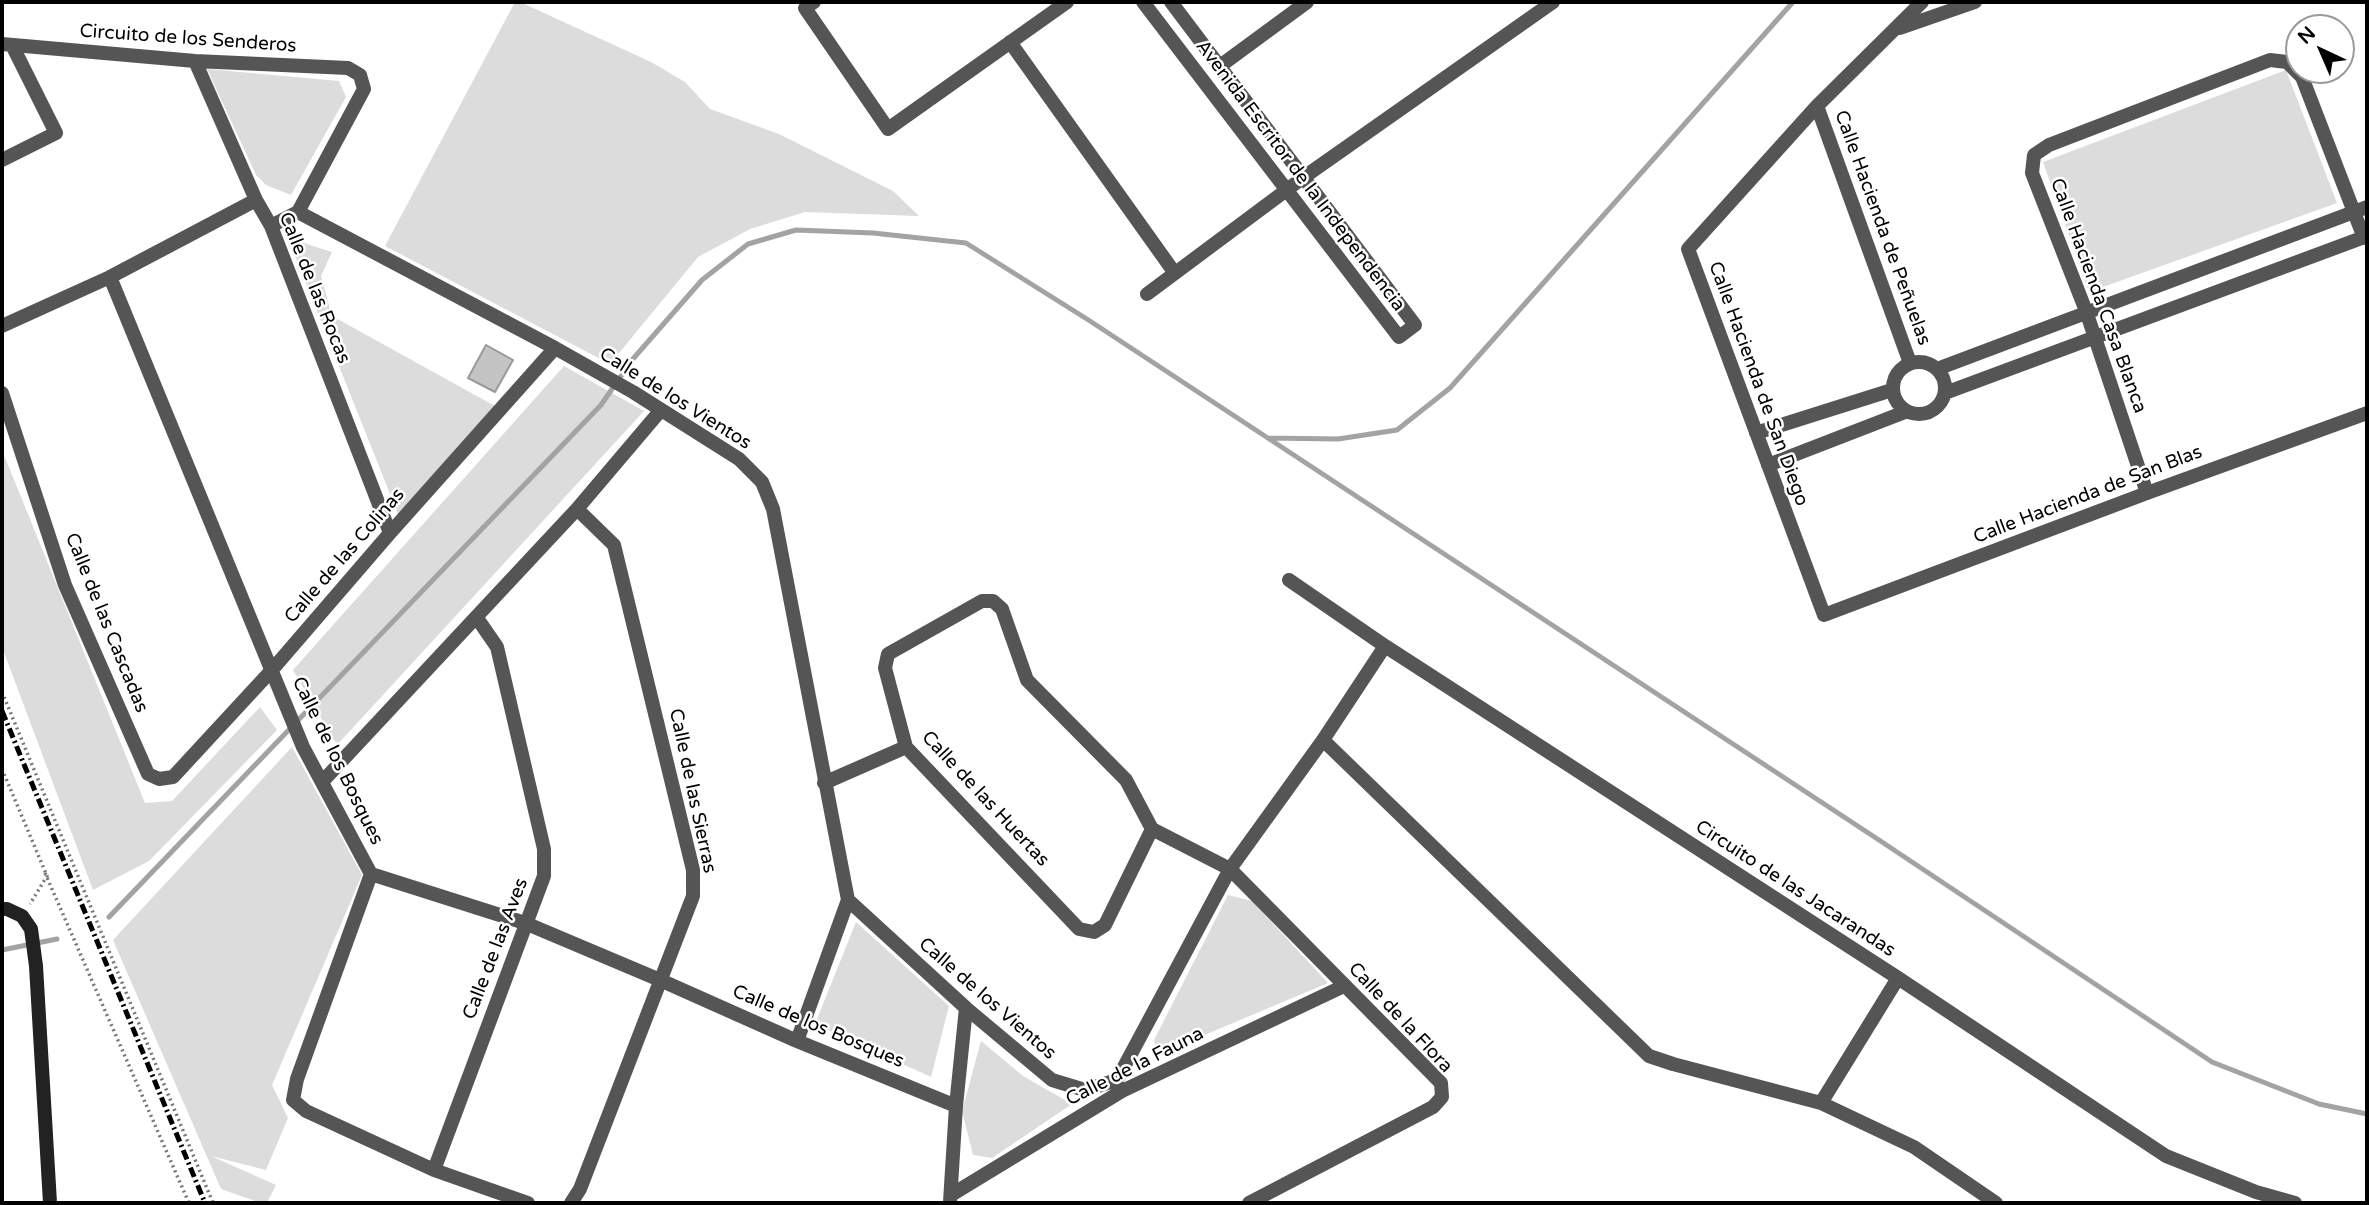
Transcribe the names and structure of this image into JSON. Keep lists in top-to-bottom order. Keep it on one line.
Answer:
{"streets":{"street":["Circuito de los Senderos","Avenida Escritor de la Independencia","Calle Hacienda de Peñuelas","Calle de las Rocas","Calle Hacienda Casa Blanca","Calle Hacienda de San Diego","Calle de los Vientos","Calle Hacienda de San Blas","Calle de las Colinas","Calle de las Cascadas","Calle de los Bosques","Calle de las Sierras","Calle de las Huertas","Circuito de las Jacarandas","Calle de las Aves","Calle de la Flora","Calle de la Fauna"]},"crossings":[["Circuito de los Senderos","Calle de las Rocas"],["Circuito de los Senderos","Calle de los Vientos"],["Calle Hacienda de Peñuelas","Calle Hacienda de San Diego"],["Calle de las Rocas","Calle de las Colinas"],["Calle Hacienda Casa Blanca","Calle Hacienda de San Blas"],["Calle Hacienda de San Diego","Calle Hacienda de San Blas"],["Calle de los Vientos","Calle de las Colinas"],["Calle de los Vientos","Calle de la Fauna"],["Calle de las Colinas","Calle de las Cascadas"],["Calle de las Colinas","Calle de los Bosques"],["Calle de los Bosques","Calle de las Sierras"],["Calle de los Bosques","Calle de las Aves"],["Calle de la Flora","Calle de la Fauna"]],"north":"top left"}
